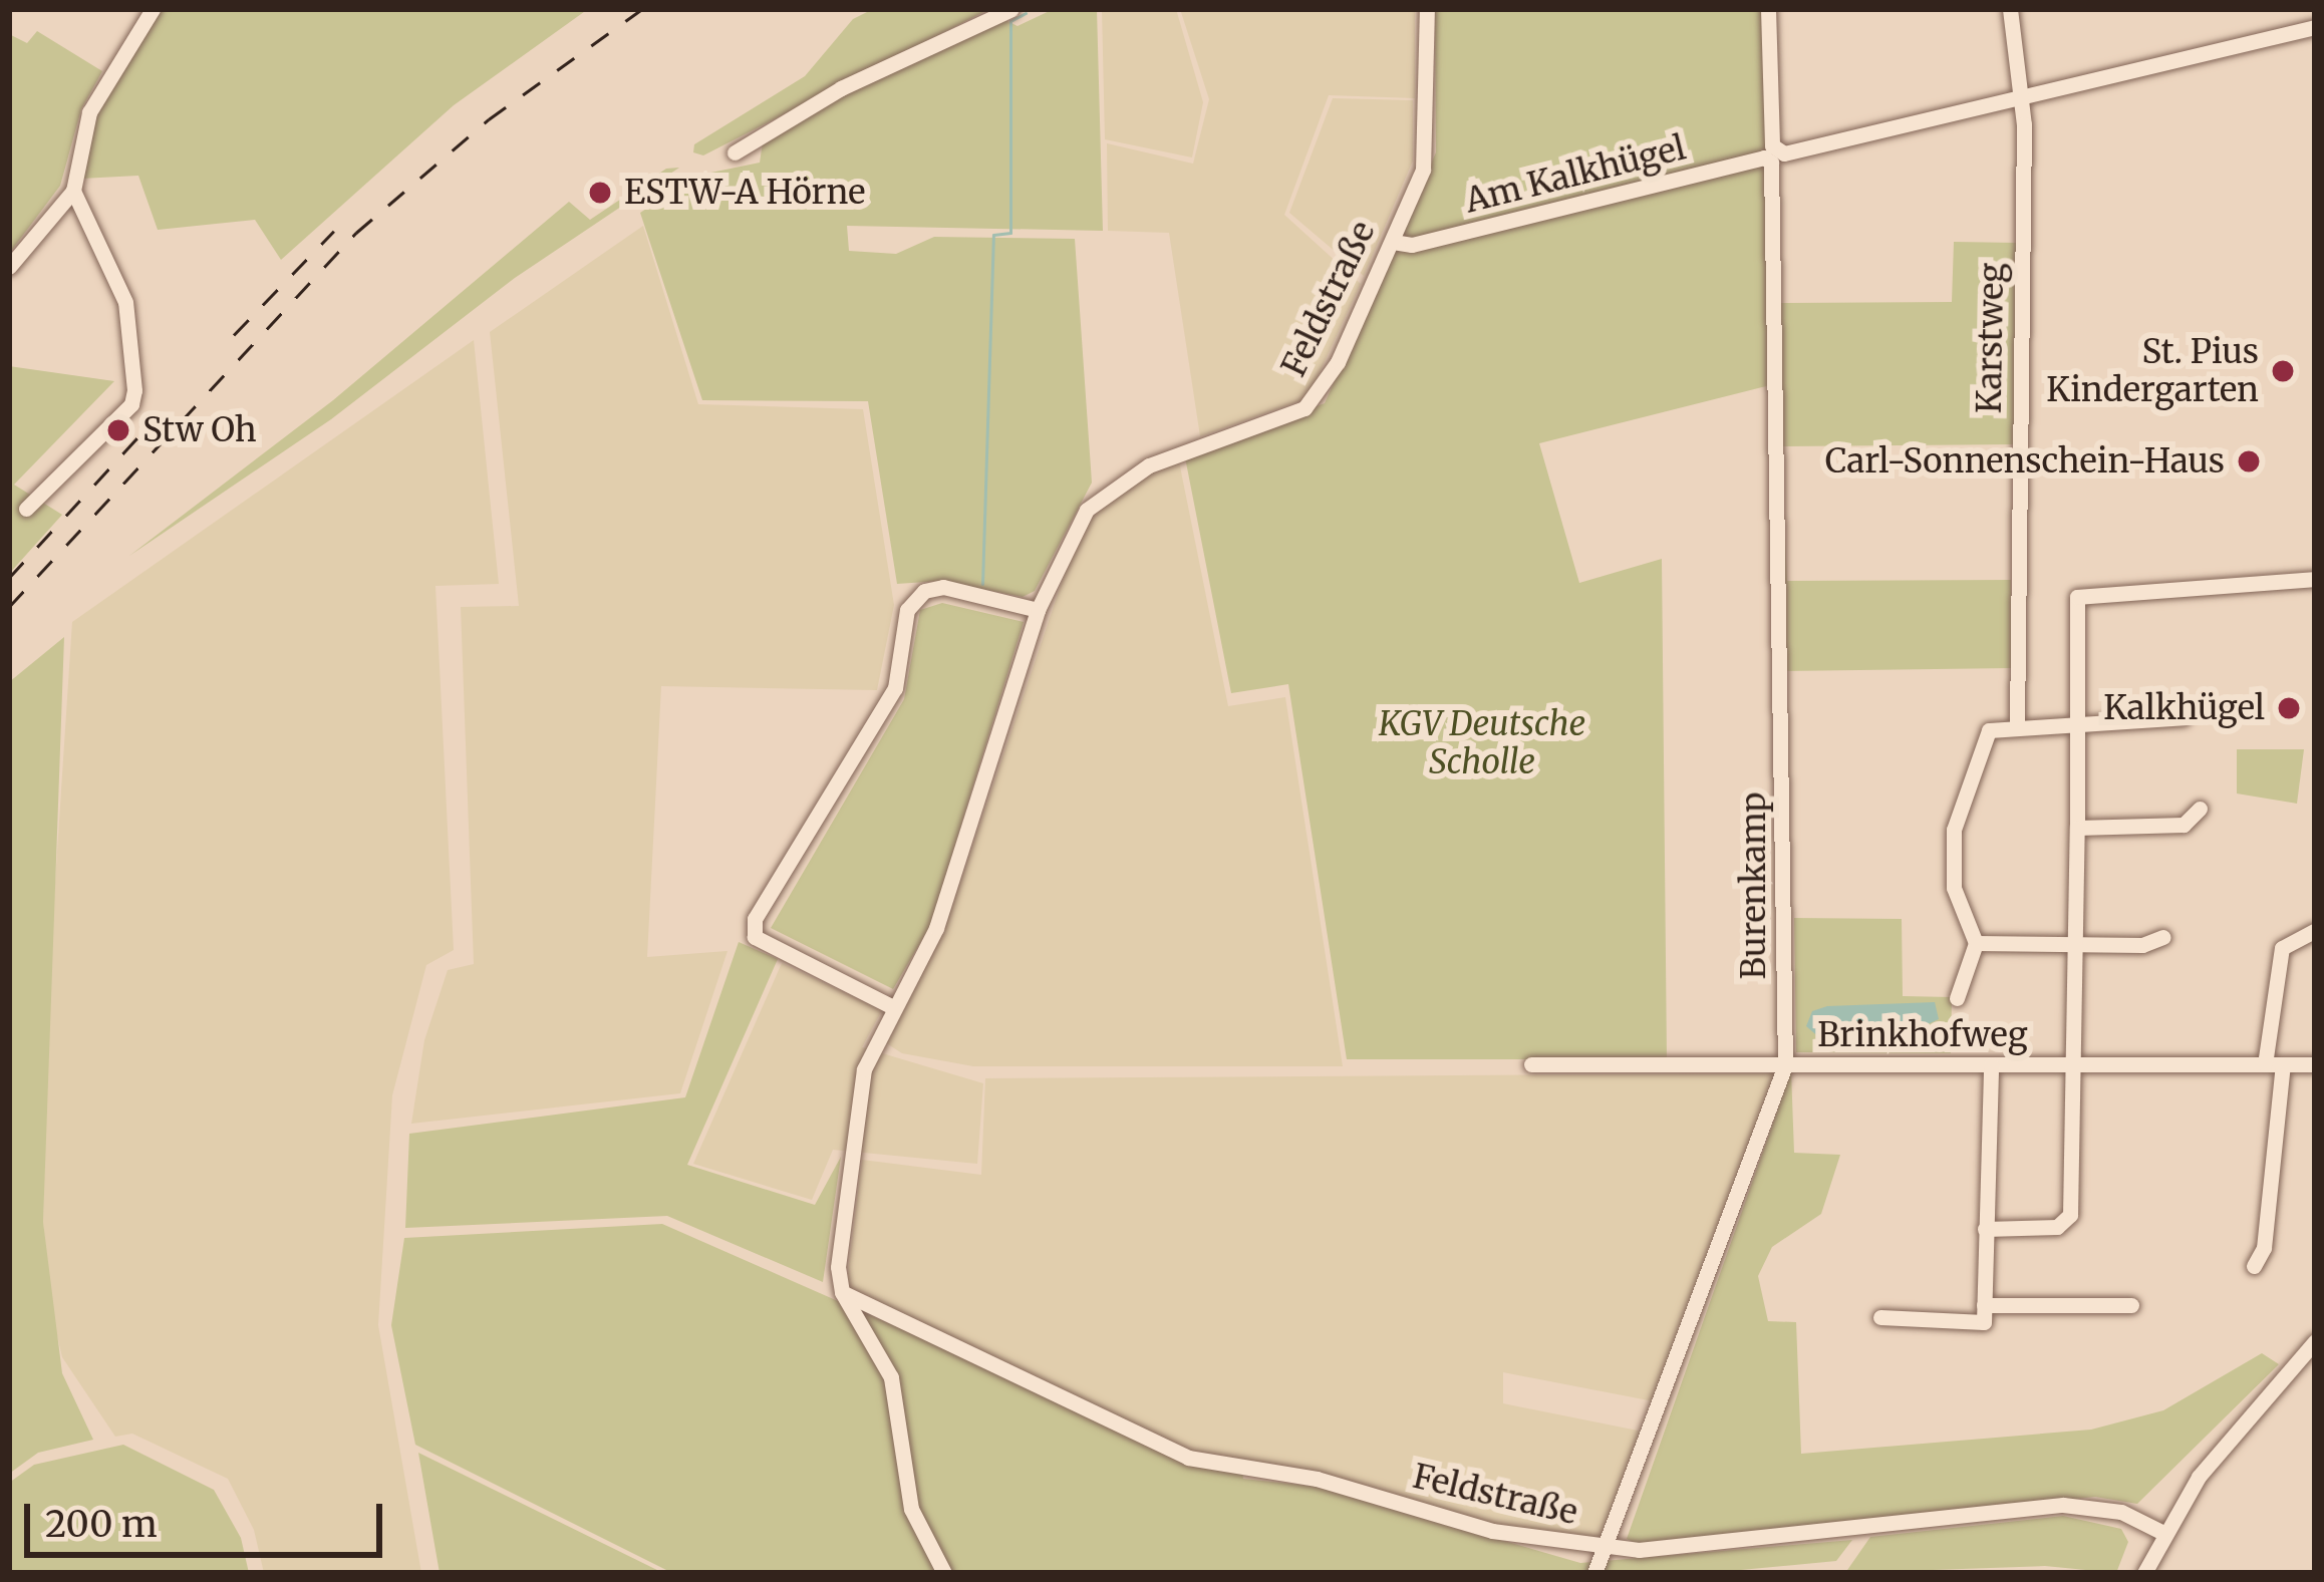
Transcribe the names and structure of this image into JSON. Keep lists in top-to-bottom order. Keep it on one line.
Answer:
{"streets":{"street":["Am Kalkhügel","Feldstraße","Karstweg","Burenkamp","Brinkhofweg"]},"crossings":[["Am Kalkhügel","Feldstraße"],["Am Kalkhügel","Karstweg"],["Am Kalkhügel","Burenkamp"],["Feldstraße","Burenkamp"],["Burenkamp","Brinkhofweg"]],"parks":["KGV Deutsche Scholle"],"places":["ESTW-A Hörne","St. Pius Kindergarten","Stw Oh","Carl-Sonnenschein-Haus","Kalkhügel"],"scale_bar":"200 m"}
